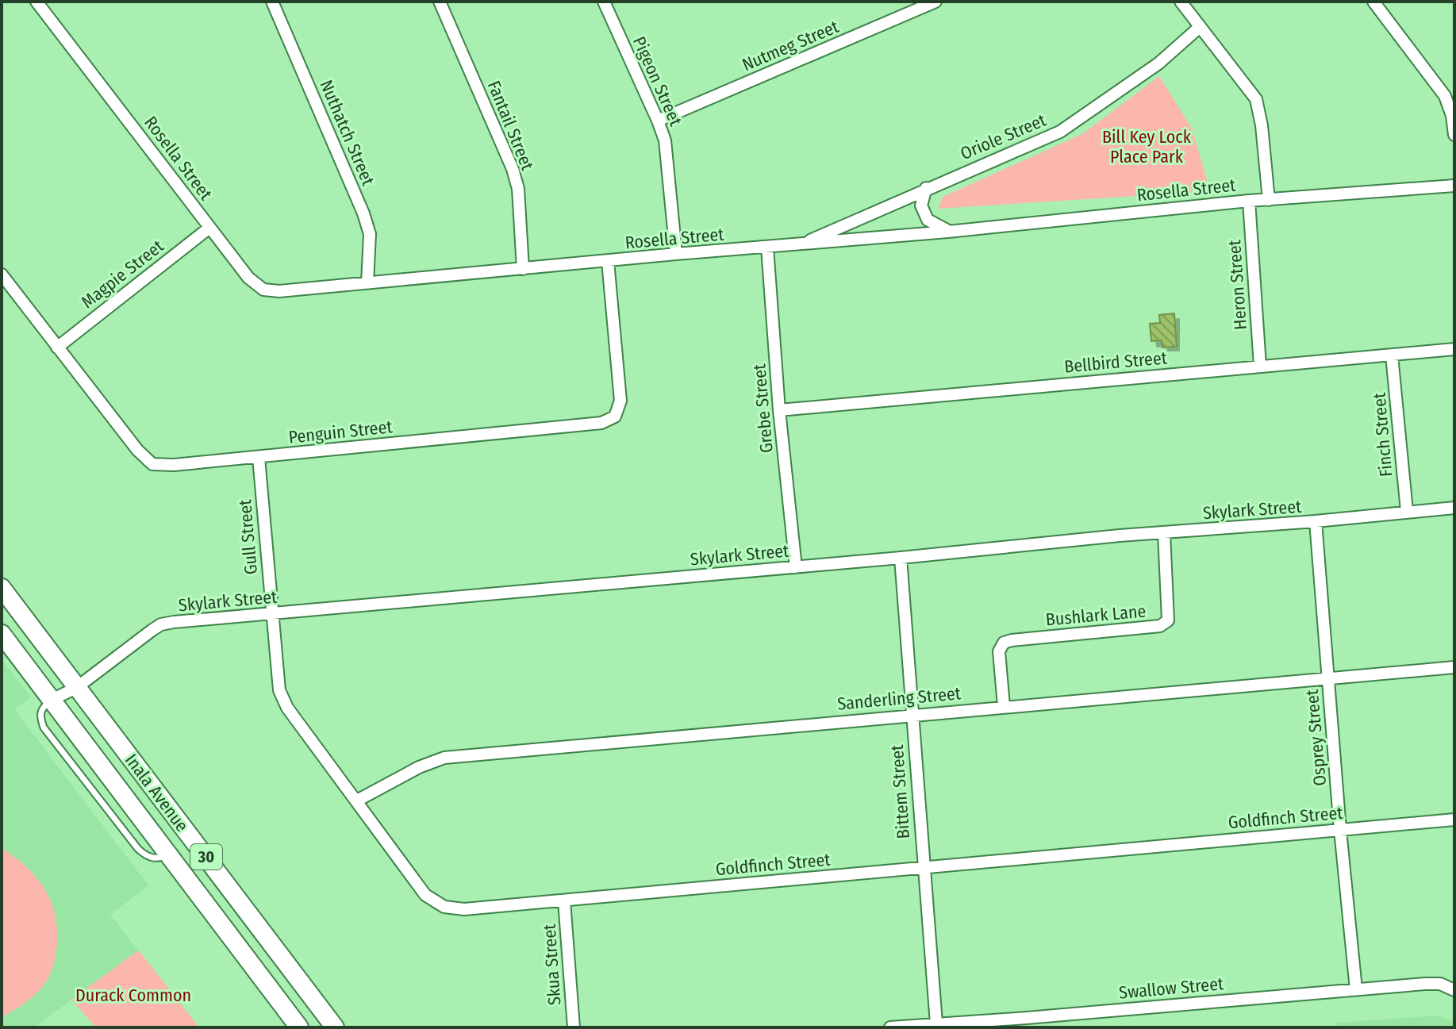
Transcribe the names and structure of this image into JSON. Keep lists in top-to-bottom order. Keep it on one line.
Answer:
{"streets":{"main road":["Inala Avenue","30"],"street":["Nutmeg Street","Pigeon Street","Fantail Street","Nuthatch Street","Oriole Street","Rosella Street","Magpie Street","Heron Street","Bellbird Street","Grebe Street","Penguin Street","Finch Street","Skylark Street","Gull Street","Bushlark Lane","Sanderling Street","Osprey Street","Bittem Street","Goldfinch Street","Skua Street","Swallow Street"]},"crossings":[["Nutmeg Street","Pigeon Street"],["Pigeon Street","Rosella Street"],["Fantail Street","Rosella Street"],["Nuthatch Street","Rosella Street"],["Oriole Street","Rosella Street"],["Rosella Street","Magpie Street"],["Rosella Street","Heron Street"],["Rosella Street","Grebe Street"],["Rosella Street","Penguin Street"],["Magpie Street","Penguin Street"],["Heron Street","Bellbird Street"],["Bellbird Street","Grebe Street"],["Bellbird Street","Finch Street"],["Grebe Street","Skylark Street"],["Penguin Street","Gull Street"],["Finch Street","Skylark Street"],["Skylark Street","Gull Street"],["Skylark Street","Bushlark Lane"],["Skylark Street","Osprey Street"],["Skylark Street","Bittem Street"],["Skylark Street","Inala Avenue"],["Skylark Street","Goldfinch Street"],["Gull Street","Goldfinch Street"],["Bushlark Lane","Sanderling Street"],["Sanderling Street","Osprey Street"],["Sanderling Street","Bittem Street"],["Sanderling Street","Goldfinch Street"],["Osprey Street","Goldfinch Street"],["Osprey Street","Swallow Street"],["Bittem Street","Goldfinch Street"],["Bittem Street","Swallow Street"],["Goldfinch Street","Skua Street"]],"parks":["Bill Key Lock Place Park","Durack Common"]}
